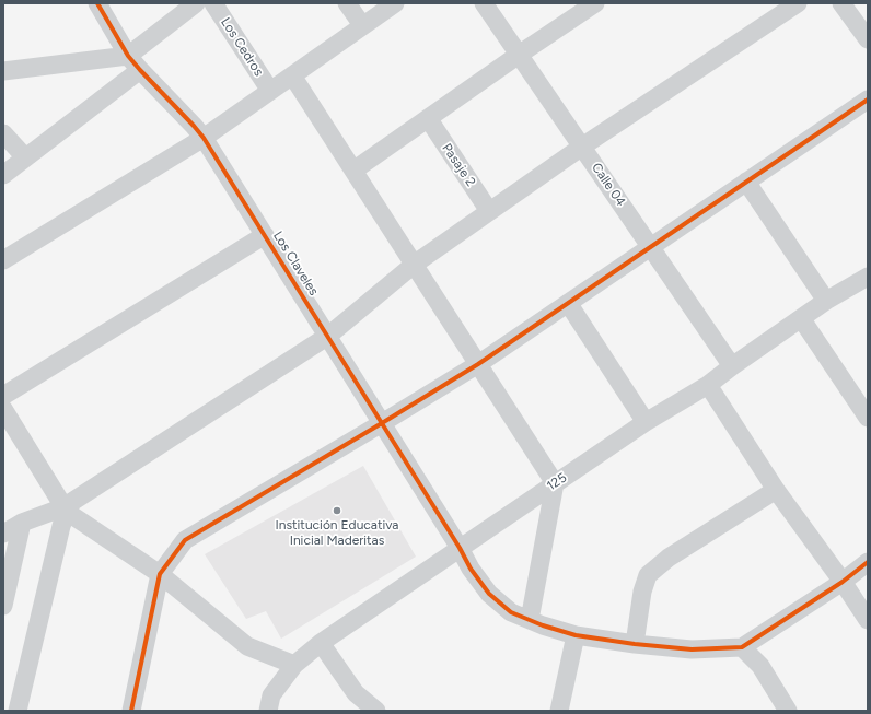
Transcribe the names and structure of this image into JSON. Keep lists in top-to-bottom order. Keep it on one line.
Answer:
{"streets":{"street":["Los Cedros","Pasaje 2","Calle 04","Los Claveles","125"]},"crossings":[["Calle 04","125"],["Los Claveles","125"]],"places":["Institución Educativa Inicial Maderitas"]}
